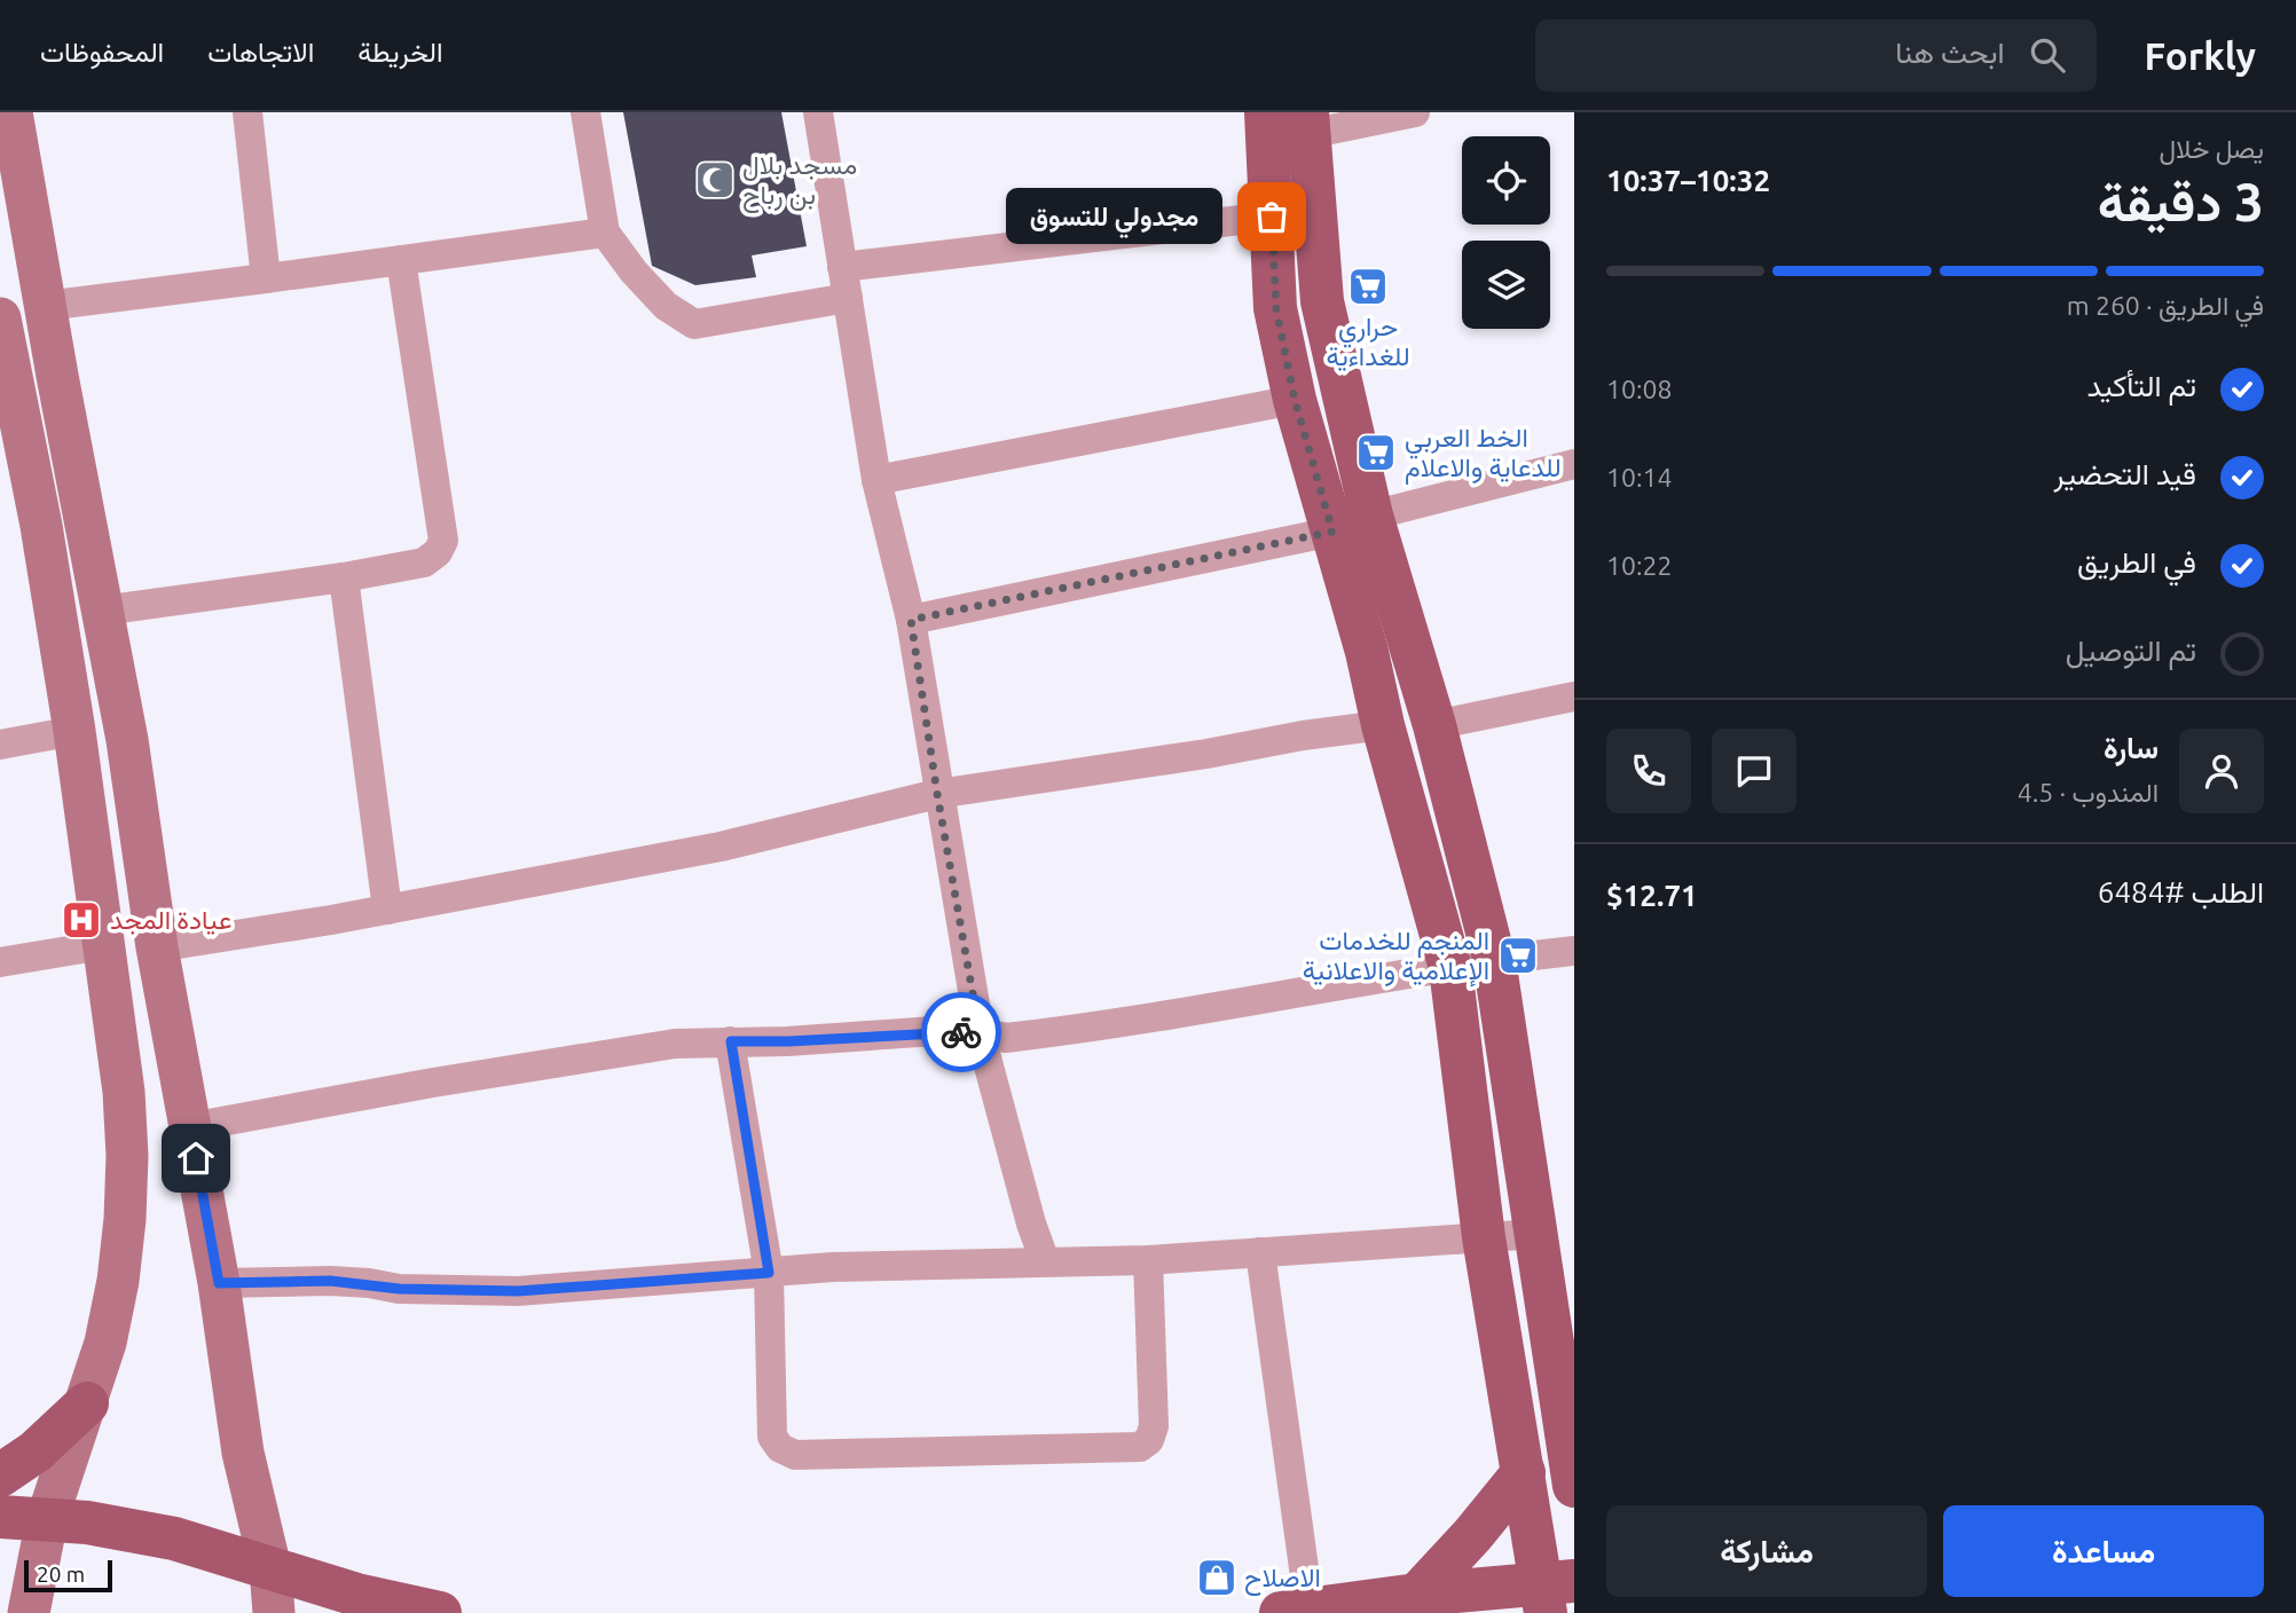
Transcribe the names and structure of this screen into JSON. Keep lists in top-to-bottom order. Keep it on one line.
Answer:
{"places":{"mosque":["مسجد بلال بن رباح"],"other":["مجدولي للتسوق"],"supermarket":["حراري للغداءية","الخط العربي للدعاية والاعلام","المنجم للخدمات الإعلامية والاعلانية"],"hospital":["عيادة المجد"],"shop":["الاصلاح"]},"scale_bar":"20 m","page":{"header":"Forkly","search":"ابحث هنا","nav":["الخريطة","الاتجاهات","المحفوظات"],"heading":["3 دقيقة","يصل خلال","10:32–10:37"],"panel":["سارة","المندوب · 4.5","الطلب #6484","$12.71"],"bubble":"مجدولي للتسوق","bar":"في الطريق · 260 m","list":[["تم التأكيد","10:08"],["قيد التحضير","10:14"],["في الطريق","10:22"],"تم التوصيل"],"buttons":["مساعدة","مشاركة"],"scale":"20 m"}}
